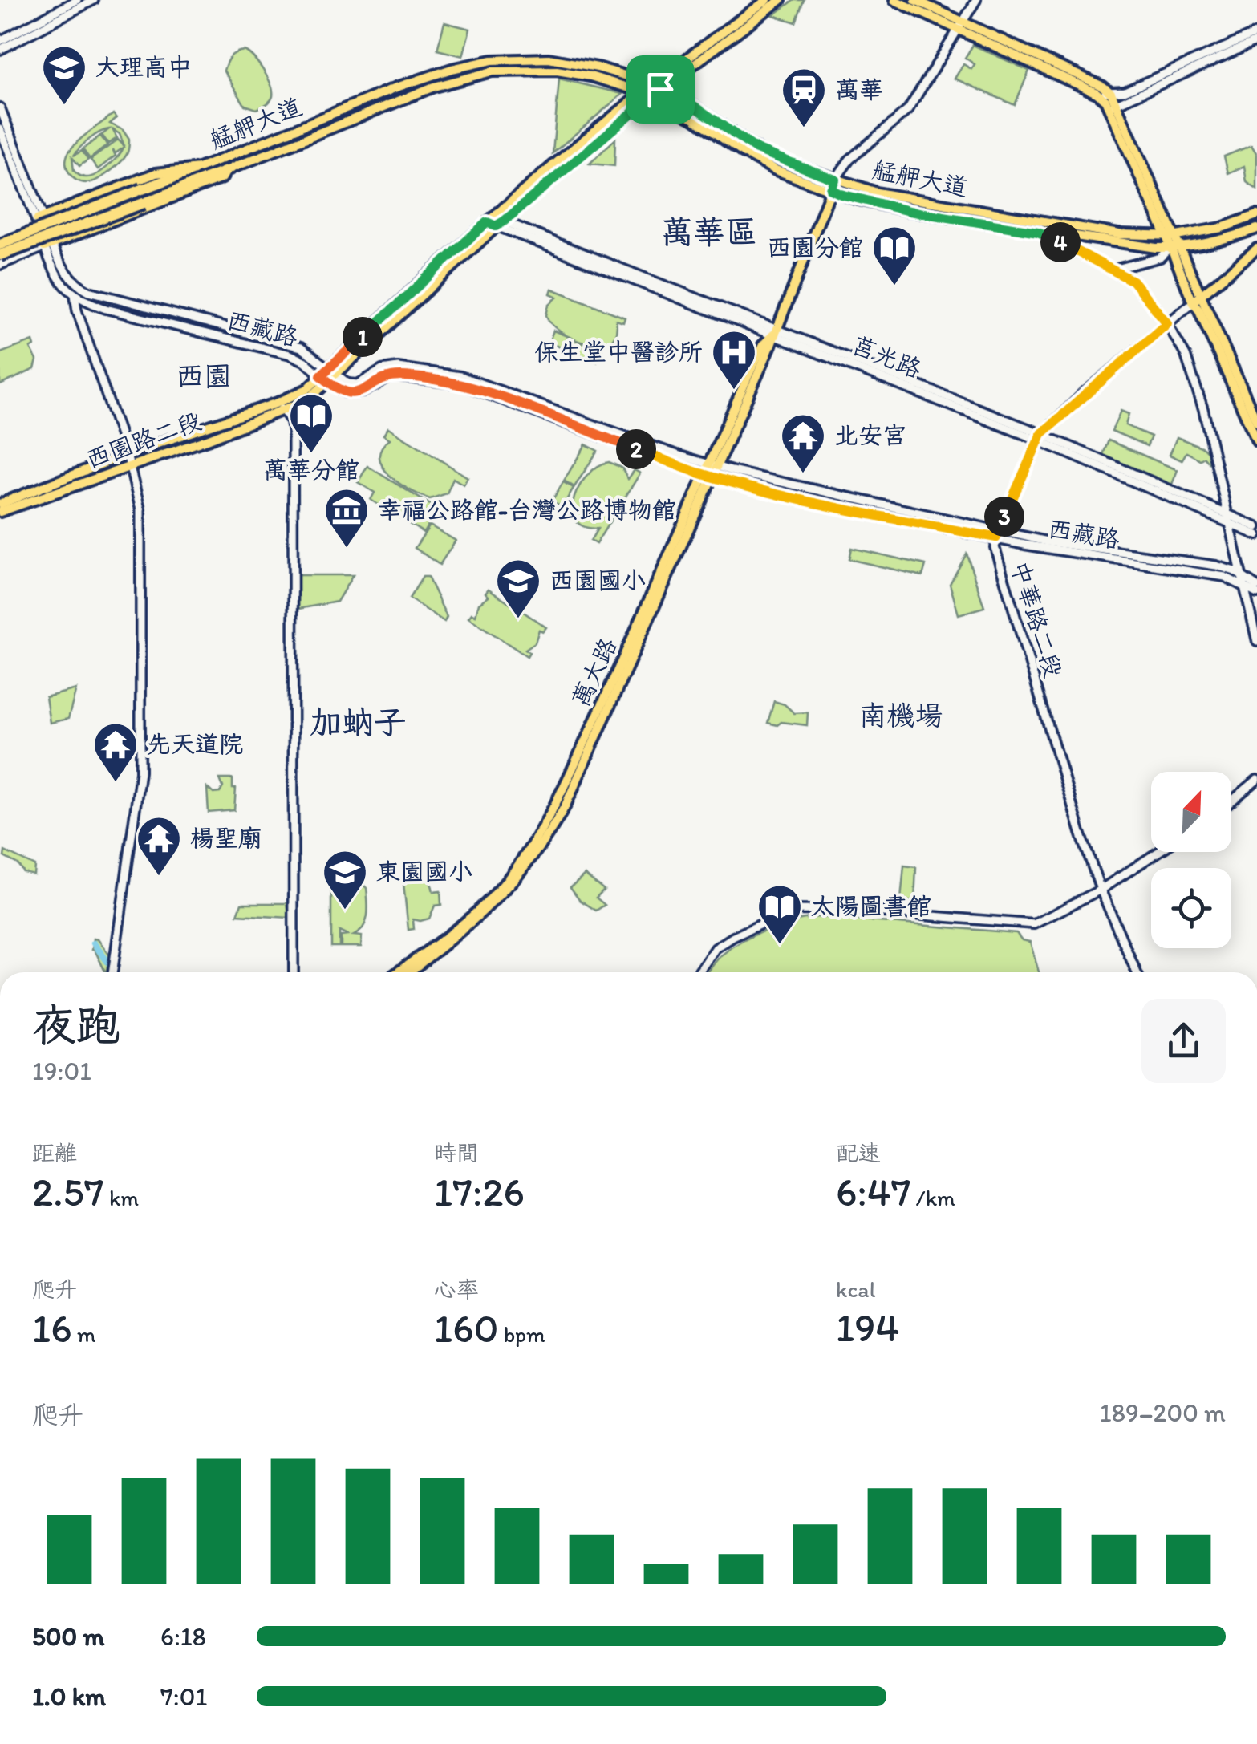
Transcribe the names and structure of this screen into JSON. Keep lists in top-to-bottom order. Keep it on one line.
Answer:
{"streets":{"highway":["艋舺大道"],"main road":["西園路二段","萬大路"],"street":["西藏路","莒光路","中華路二段"]},"crossings":[["艋舺大道","西園路二段"],["艋舺大道","萬大路"],["西藏路","西園路二段"],["西藏路","中華路二段"],["西藏路","萬大路"],["莒光路","西園路二段"],["莒光路","萬大路"]],"districts":["萬華區","西園","南機場","加蚋子"],"places":{"school or university":["大理高中","西園國小","東園國小"],"station":["萬華"],"library":["西園分館","萬華分館","太陽圖書館"],"hospital":["保生堂中醫診所"],"temple":["北安宮","先天道院","楊聖廟"],"museum":["幸福公路館-台灣公路博物館"]},"north":"top right","page":{"pins":["4","1","2","3"],"heading":["夜跑","19:01"],"stats":[["距離","2.57 km"],["時間","17:26"],["配速","6:47 /km"],["爬升","16 m"],["心率","160 bpm"],["kcal","194"]],"chart":["爬升","189–200 m"],"list":[{"name":"500 m","note":"6:18"},{"name":"1.0 km","note":"7:01"}]}}
